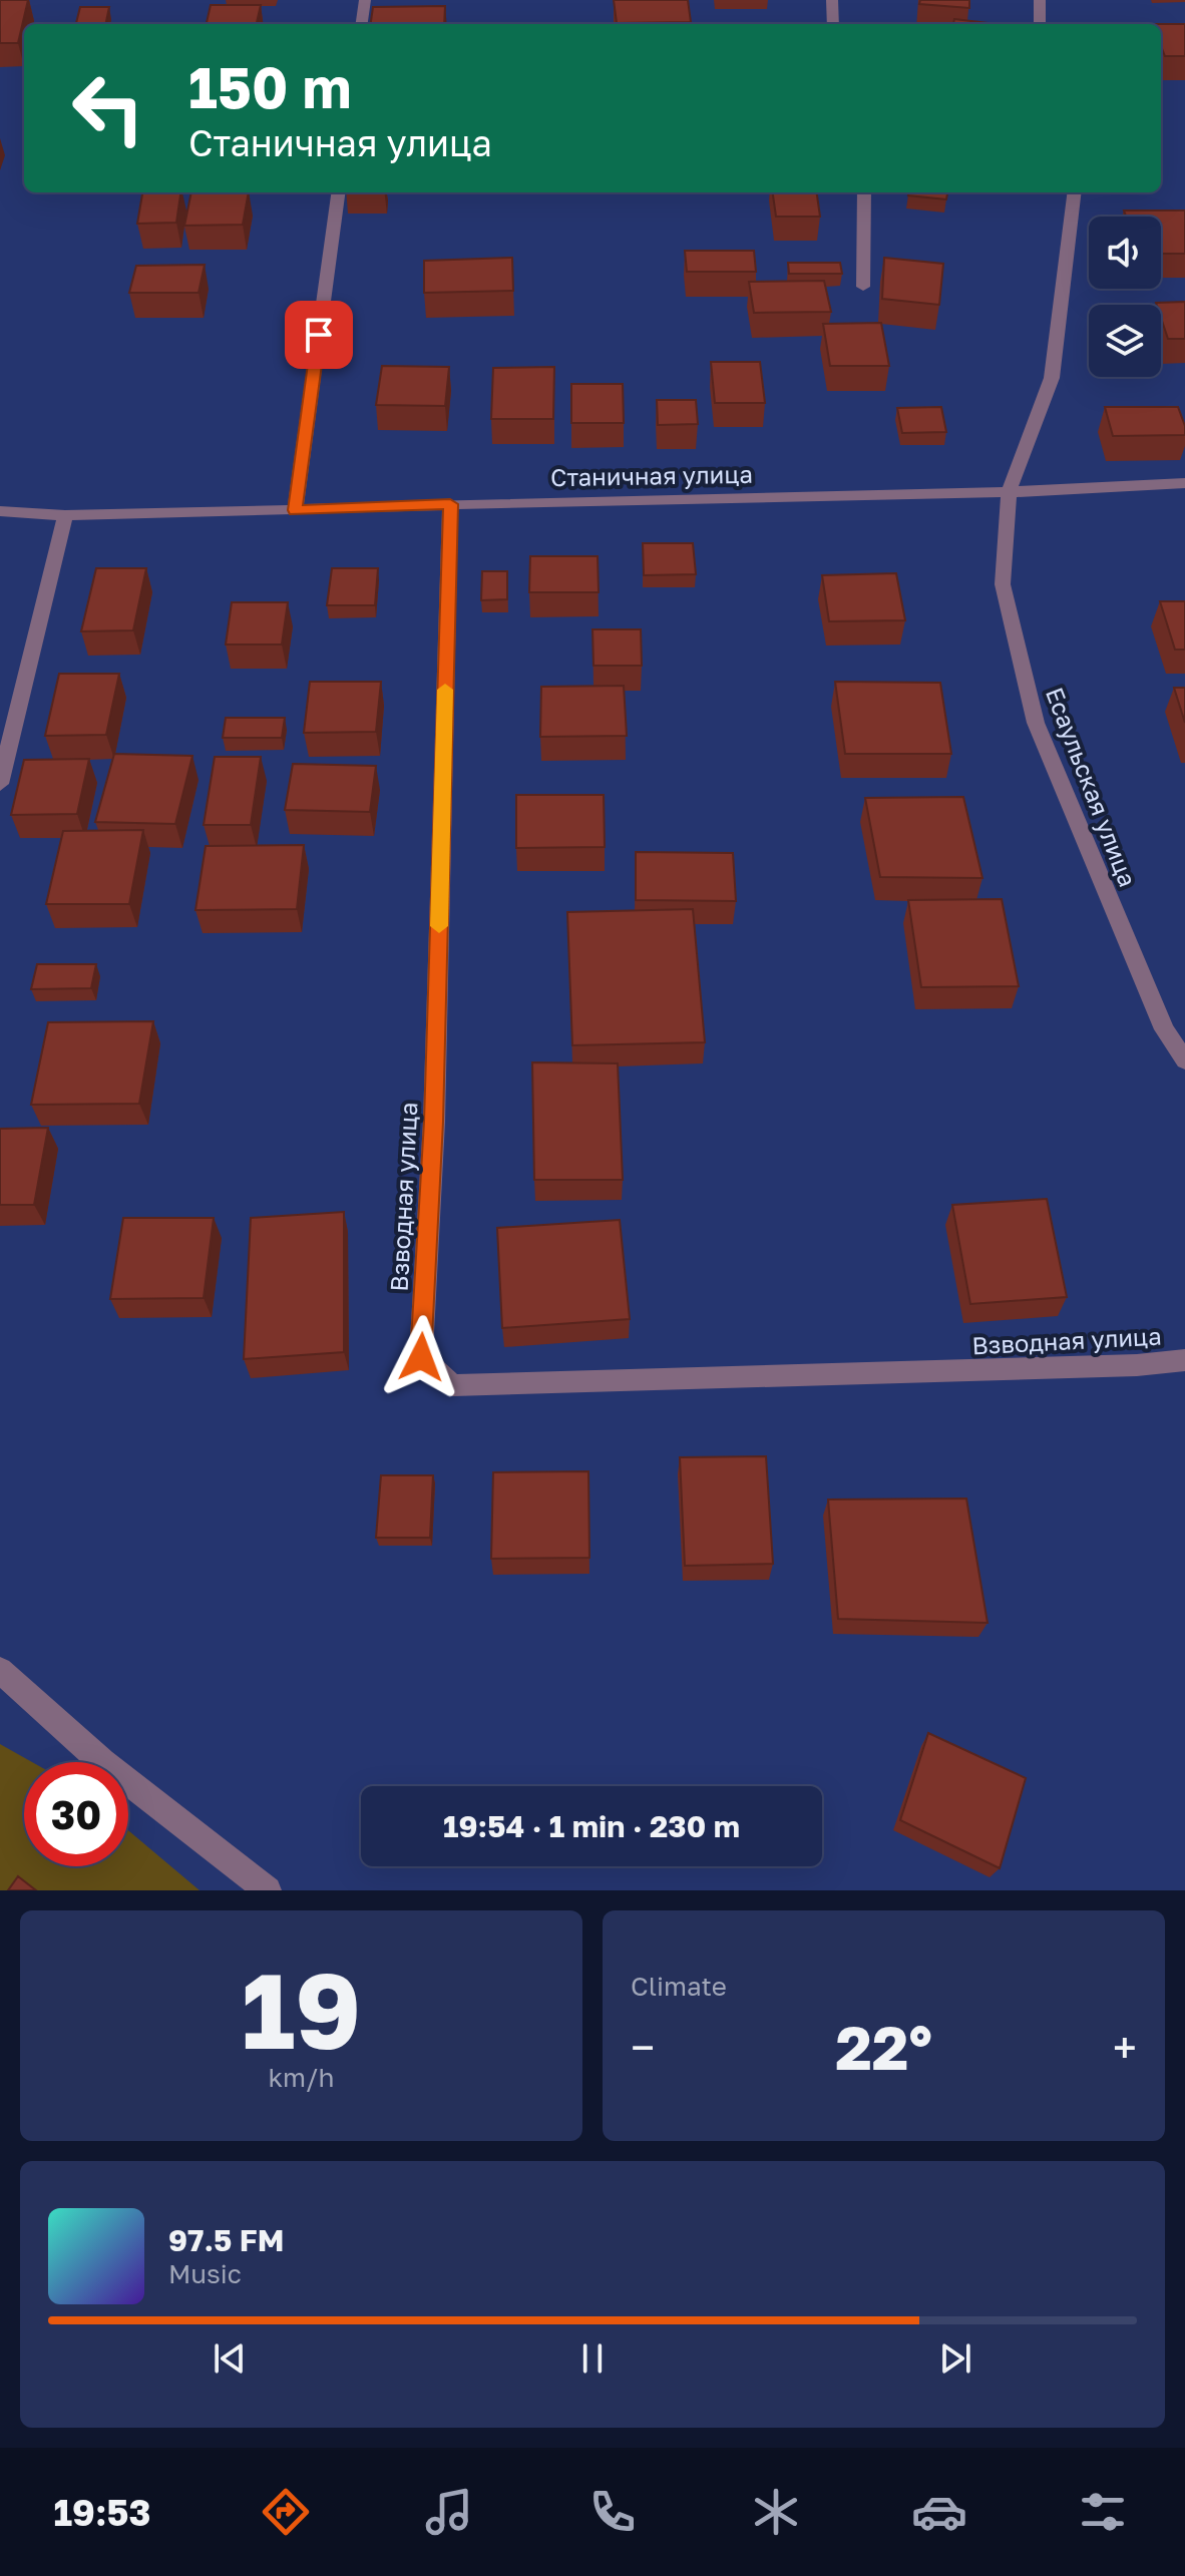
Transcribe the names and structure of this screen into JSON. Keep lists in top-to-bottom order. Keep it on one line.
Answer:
{"streets":{"street":["Станичная улица","Есаульская улица","Взводная улица"]},"crossings":[["Станичная улица","Есаульская улица"],["Станичная улица","Взводная улица"]],"page":{"turn":["150 m","Станичная улица"],"limit":"30","trip":"19:54 · 1 min · 230 m","tile":[["19","km/h"],"Climate"],"heat":["−","22°","+"],"song":["97.5 FM","Music"],"tabs":"19:53"}}
